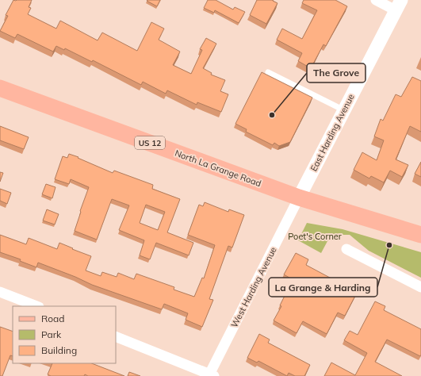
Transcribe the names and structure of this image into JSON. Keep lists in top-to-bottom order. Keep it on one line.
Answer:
{"streets":{"main road":["US 12","North La Grange Road"],"street":["East Harding Avenue","West Harding Avenue"]},"crossings":[["East Harding Avenue","North La Grange Road"],["East Harding Avenue","West Harding Avenue"],["North La Grange Road","West Harding Avenue"]],"parks":["Poet's Corner"],"places":["The Grove","La Grange & Harding"],"legend":["Road","Park","Building"]}
